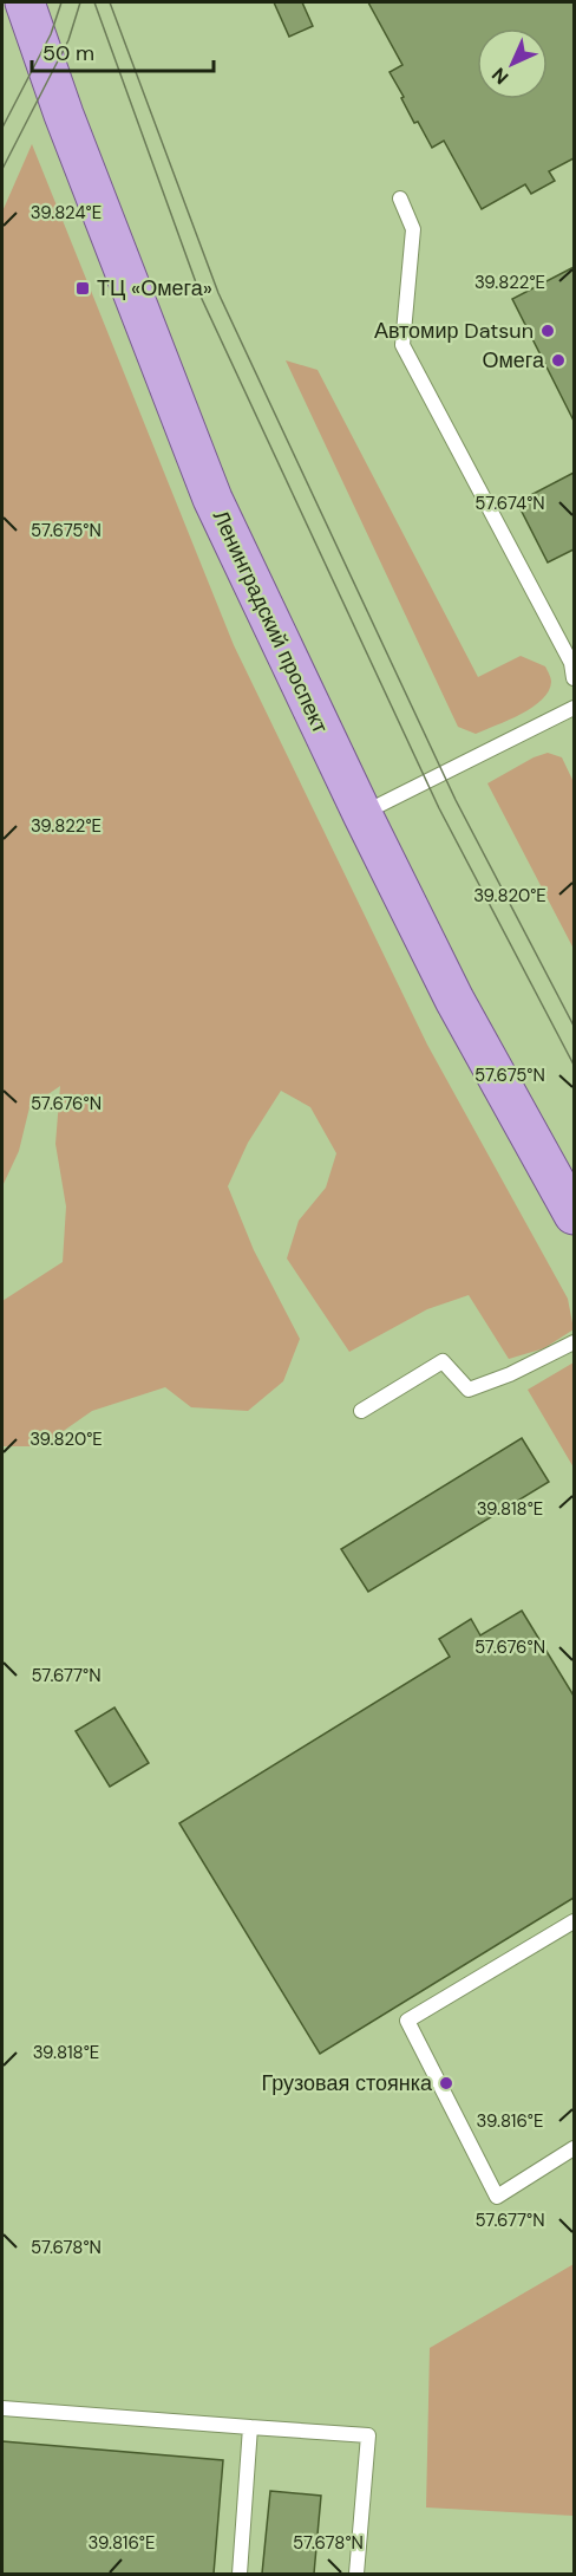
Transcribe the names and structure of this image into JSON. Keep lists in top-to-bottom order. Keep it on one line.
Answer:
{"streets":{"main road":["Ленинградский проспект"]},"places":{"transit":["ТЦ «Омега»"],"other":["Автомир Datsun","Омега","Грузовая стоянка"]},"scale_bar":"50 m","north":"bottom left","coordinates":["39.824°E","39.822°E","57.674°N","57.675°N","39.820°E","57.676°N","39.818°E","57.677°N","39.816°E","57.678°N"]}
